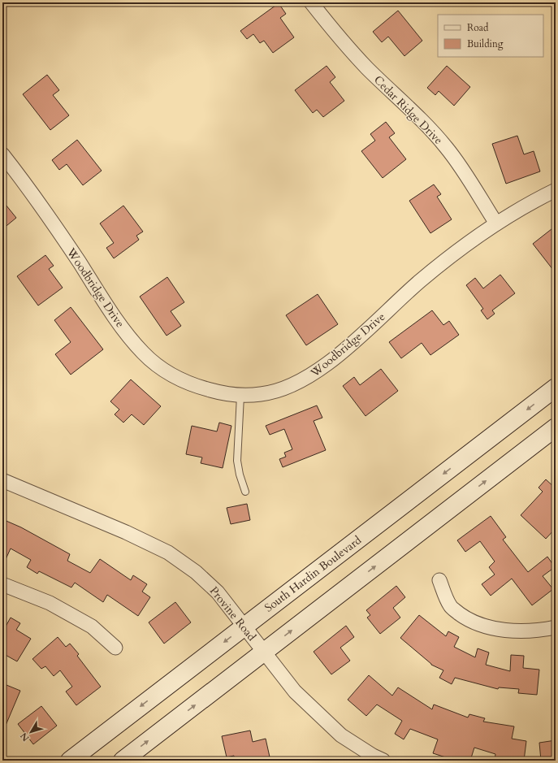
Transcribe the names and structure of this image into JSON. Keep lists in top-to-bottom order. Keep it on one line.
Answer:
{"streets":{"main road":["South Hardin Boulevard"],"street":["Cedar Ridge Drive","Woodbridge Drive","Provine Road"]},"crossings":[["Cedar Ridge Drive","Woodbridge Drive"],["South Hardin Boulevard","Provine Road"]],"legend":["Road","Building"],"north":"bottom left"}
